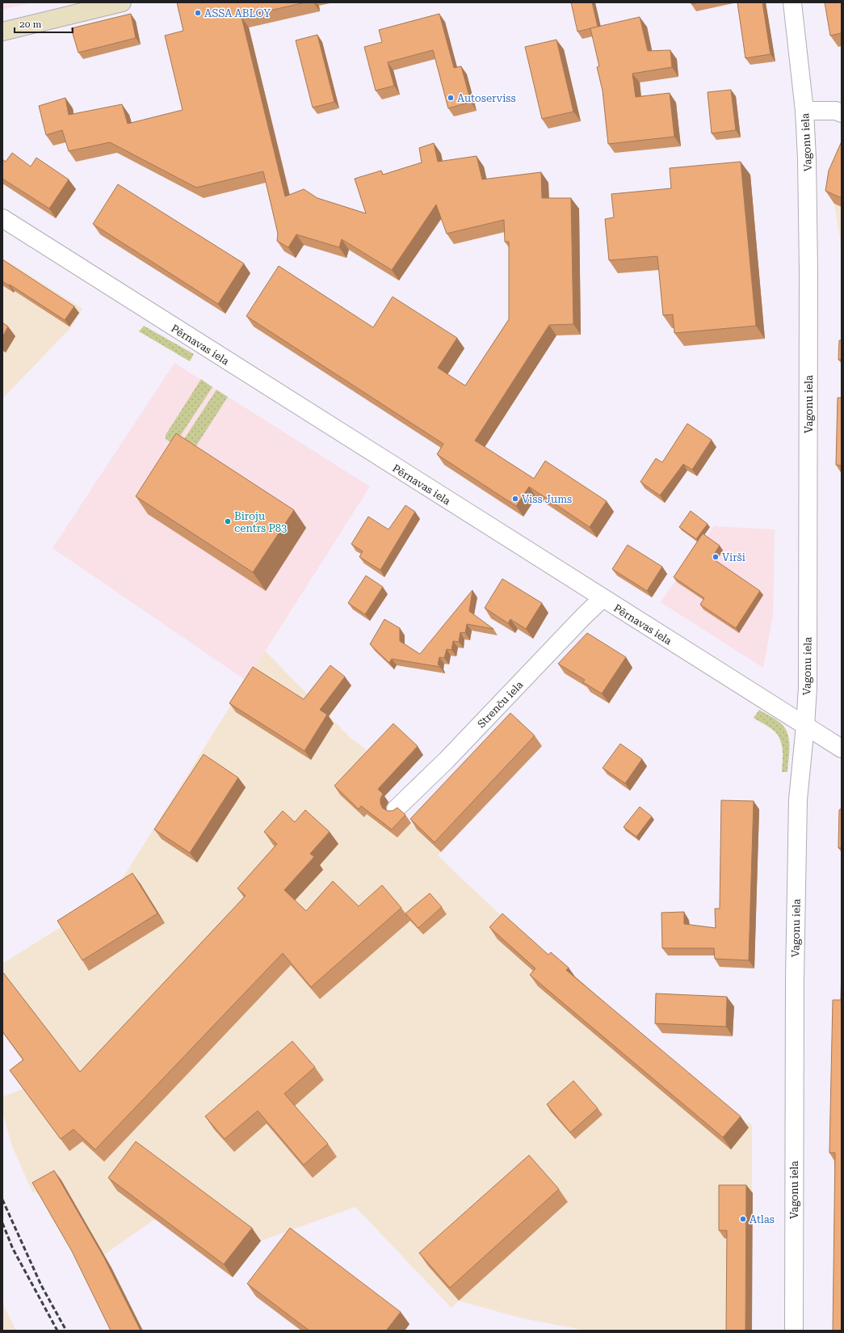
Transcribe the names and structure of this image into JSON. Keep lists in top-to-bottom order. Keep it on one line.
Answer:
{"streets":{"street":["Vagonu iela","Pērnavas iela","Strenču iela"]},"crossings":[["Vagonu iela","Pērnavas iela"],["Pērnavas iela","Strenču iela"]],"places":["ASSA ABLOY","Autoserviss","Viss Jums","Biroju centrs P83","Virši","Atlas"],"scale_bar":"20 m"}
